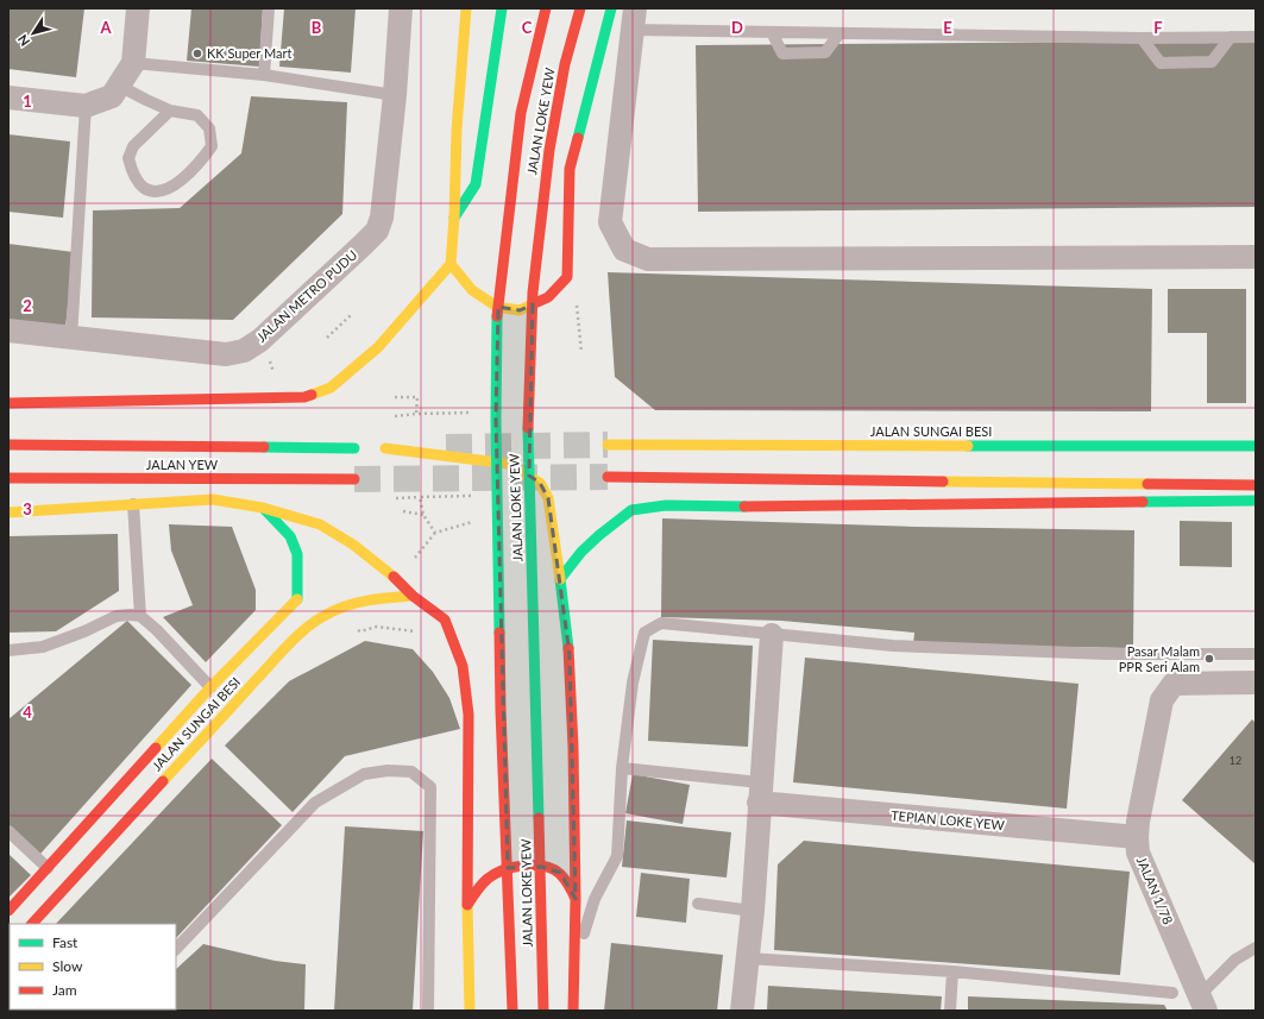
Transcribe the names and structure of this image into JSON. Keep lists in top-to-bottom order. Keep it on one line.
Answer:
{"streets":{"main road":["JALAN LOKE YEW","JALAN SUNGAI BESI","JALAN YEW"],"street":["JALAN METRO PUDU","TEPIAN LOKE YEW","JALAN 1/78"]},"crossings":[["TEPIAN LOKE YEW","JALAN 1/78"]],"places":["KK Super Mart","Pasar Malam PPR Seri Alam"],"house_numbers":["12"],"legend":["Fast","Slow","Jam"],"north":"bottom left","grid":{"columns":["A","B","C","D","E","F"],"rows":["1","2","3","4"]}}
